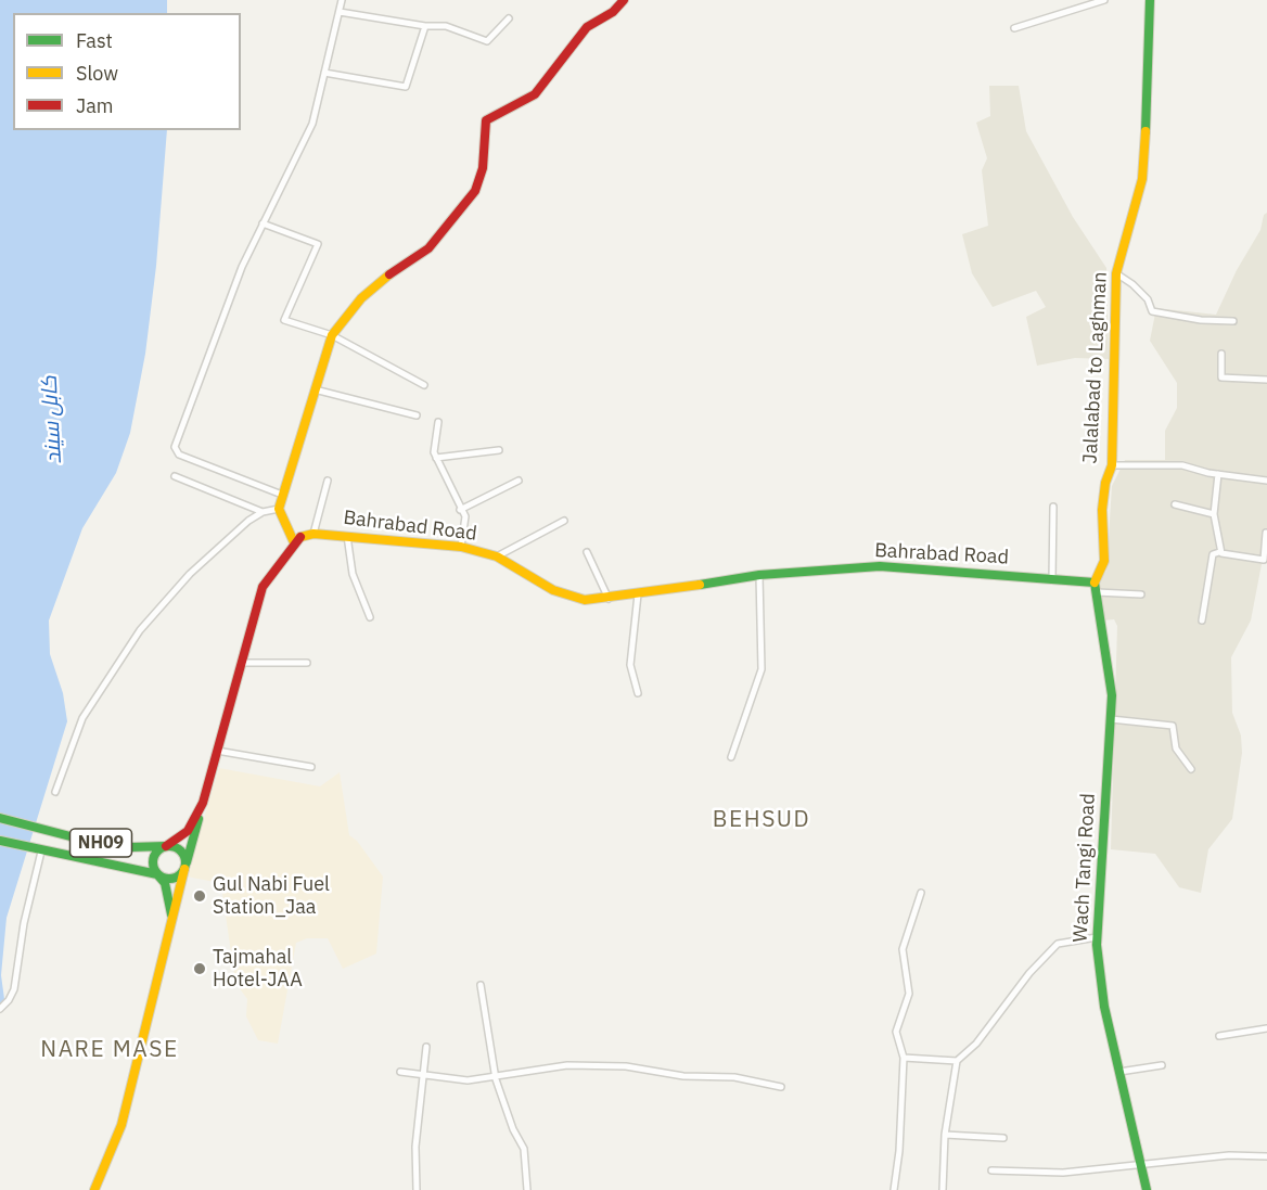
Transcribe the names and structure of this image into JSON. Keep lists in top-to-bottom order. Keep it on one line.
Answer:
{"streets":{"main road":["Jalalabad to Laghman","Bahrabad Road","NH09","Wach Tangi Road"]},"crossings":[["Jalalabad to Laghman","Bahrabad Road"],["Jalalabad to Laghman","Wach Tangi Road"],["Bahrabad Road","Wach Tangi Road"]],"districts":["BEHSUD","NARE MASE"],"water":["کابل سيند"],"places":["Gul Nabi Fuel Station_Jaa","Tajmahal Hotel-JAA"],"legend":["Fast","Slow","Jam"]}
